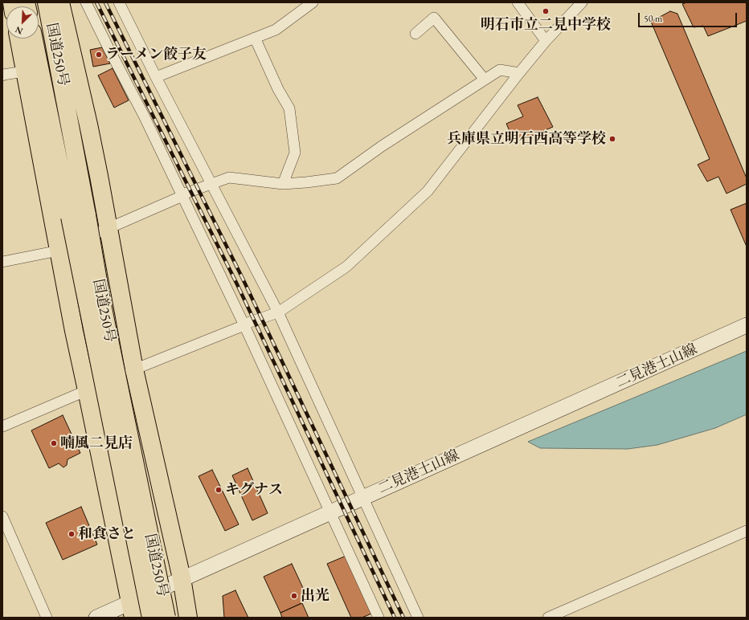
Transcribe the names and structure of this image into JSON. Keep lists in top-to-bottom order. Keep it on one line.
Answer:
{"streets":{"highway":["国道250号"],"main road":["二見港土山線"]},"places":["明石市立二見中学校","ラーメン餃子友","兵庫県立明石西高等学校","喃風二見店","キグナス","和食さと","出光"],"scale_bar":"50 m","north":"bottom left"}
